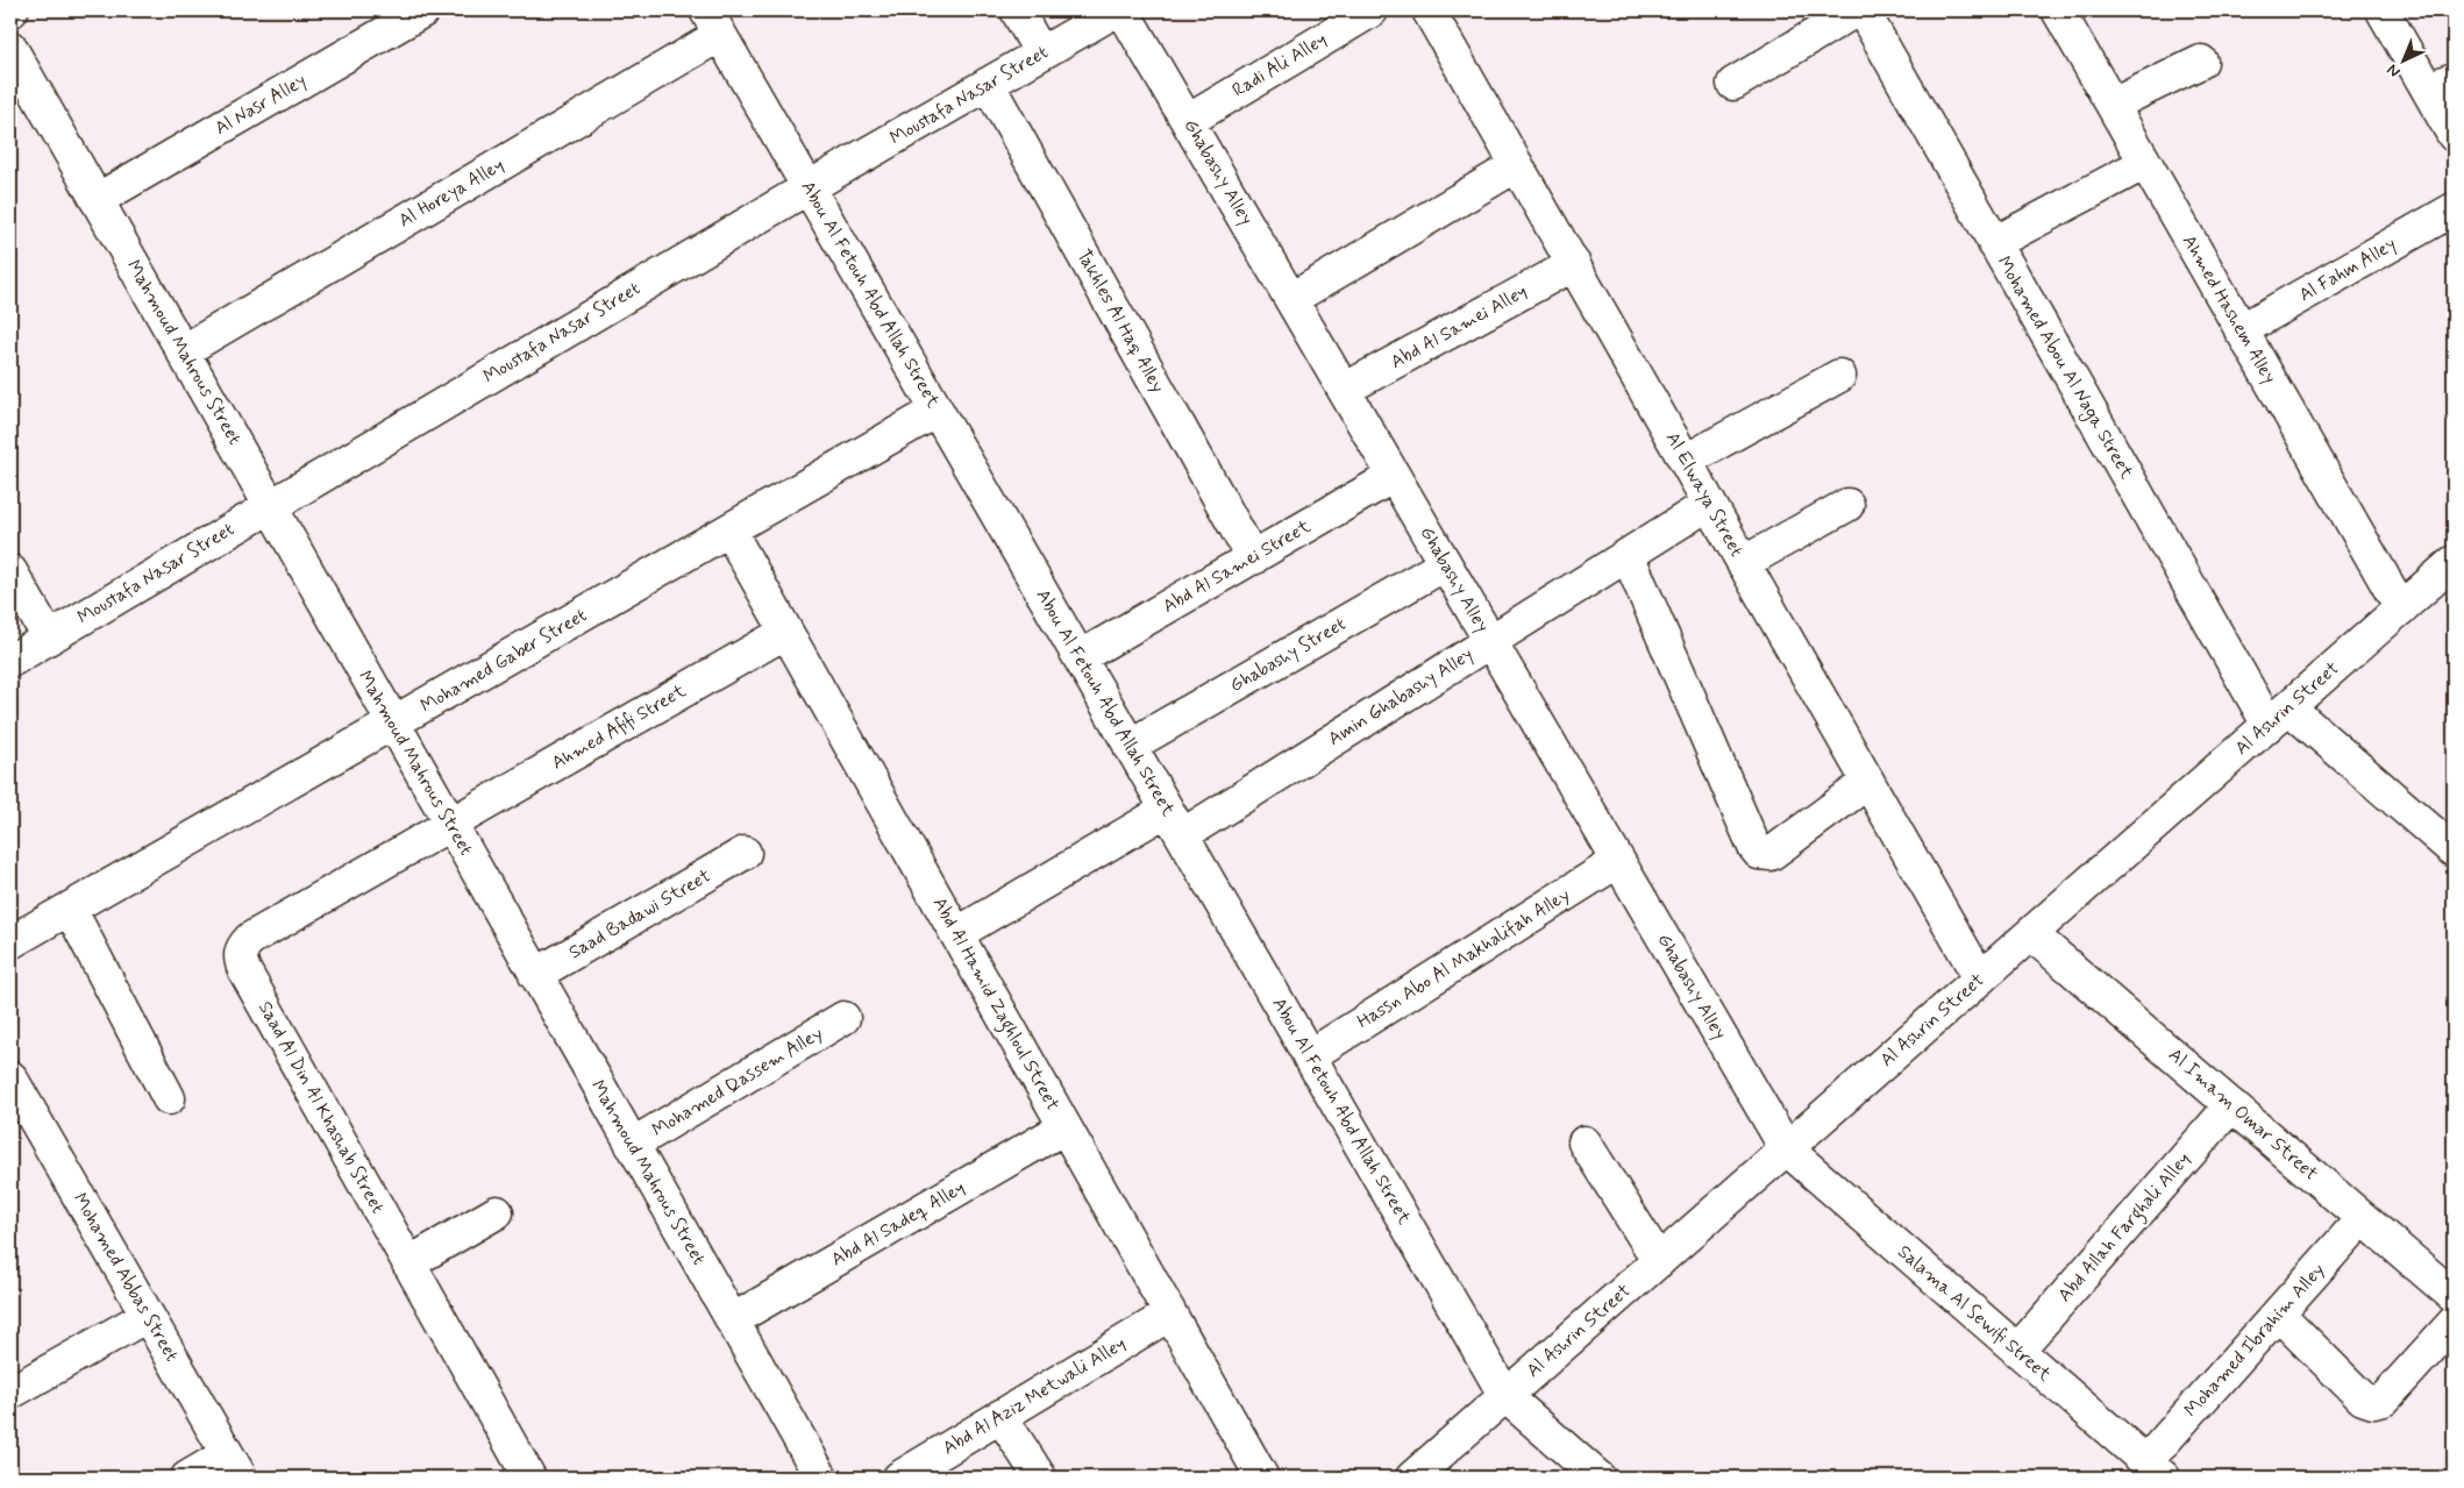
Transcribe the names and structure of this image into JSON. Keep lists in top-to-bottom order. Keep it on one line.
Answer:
{"streets":{"street":["Radi Ali Alley","Moustafa Nasar Street","Al Nasr Alley","Ghabashy Alley","Al Horeya Alley","Al Fahm Alley","Abou Al Fetouh Abd Allah Street","Ahmed Hashem Alley","Takhles Al Haq Alley","Abd Al Samei Alley","Mahmoud Mahrous Street","Mohamed Abou Al Naga Street","Al Elwaya Street","Abd Al Samei Street","Ghabashy Street","Mohamed Gaber Street","Amin Ghabashy Alley","Al Ashrin Street","Ahmed Afifi Street","Saad Badawi Street","Hassn Abo Al Makhalifah Alley","Abd Al Hamid Zaghloul Street","Mohamed Qassem Alley","Saad Al Din Al Khashab Street","Al Imam Omar Street","Abd Al Sadeq Alley","Abd Allah Farghali Alley","Mohamed Abbas Street","Salama Al Sewifi Street","Mohamed Ibrahim Alley","Abd Al Aziz Metwali Alley"]},"crossings":[["Radi Ali Alley","Ghabashy Alley"],["Moustafa Nasar Street","Abou Al Fetouh Abd Allah Street"],["Moustafa Nasar Street","Takhles Al Haq Alley"],["Moustafa Nasar Street","Mahmoud Mahrous Street"],["Al Nasr Alley","Mahmoud Mahrous Street"],["Ghabashy Alley","Abd Al Samei Alley"],["Ghabashy Alley","Abd Al Samei Street"],["Ghabashy Alley","Ghabashy Street"],["Ghabashy Alley","Amin Ghabashy Alley"],["Ghabashy Alley","Al Ashrin Street"],["Ghabashy Alley","Hassn Abo Al Makhalifah Alley"],["Ghabashy Alley","Salama Al Sewifi Street"],["Al Horeya Alley","Abou Al Fetouh Abd Allah Street"],["Al Horeya Alley","Mahmoud Mahrous Street"],["Al Fahm Alley","Ahmed Hashem Alley"],["Abou Al Fetouh Abd Allah Street","Abd Al Samei Street"],["Abou Al Fetouh Abd Allah Street","Ghabashy Street"],["Abou Al Fetouh Abd Allah Street","Mohamed Gaber Street"],["Abou Al Fetouh Abd Allah Street","Amin Ghabashy Alley"],["Abou Al Fetouh Abd Allah Street","Al Ashrin Street"],["Abou Al Fetouh Abd Allah Street","Hassn Abo Al Makhalifah Alley"],["Ahmed Hashem Alley","Al Ashrin Street"],["Takhles Al Haq Alley","Abd Al Samei Street"],["Abd Al Samei Alley","Al Elwaya Street"],["Mahmoud Mahrous Street","Mohamed Gaber Street"],["Mahmoud Mahrous Street","Ahmed Afifi Street"],["Mahmoud Mahrous Street","Saad Badawi Street"],["Mahmoud Mahrous Street","Mohamed Qassem Alley"],["Mahmoud Mahrous Street","Saad Al Din Al Khashab Street"],["Mahmoud Mahrous Street","Abd Al Sadeq Alley"],["Mohamed Abou Al Naga Street","Al Ashrin Street"],["Al Elwaya Street","Amin Ghabashy Alley"],["Al Elwaya Street","Al Ashrin Street"],["Mohamed Gaber Street","Abd Al Hamid Zaghloul Street"],["Amin Ghabashy Alley","Abd Al Hamid Zaghloul Street"],["Al Ashrin Street","Al Imam Omar Street"],["Al Ashrin Street","Salama Al Sewifi Street"],["Ahmed Afifi Street","Abd Al Hamid Zaghloul Street"],["Ahmed Afifi Street","Saad Al Din Al Khashab Street"],["Abd Al Hamid Zaghloul Street","Abd Al Sadeq Alley"],["Abd Al Hamid Zaghloul Street","Abd Al Aziz Metwali Alley"],["Al Imam Omar Street","Abd Allah Farghali Alley"],["Al Imam Omar Street","Mohamed Ibrahim Alley"],["Abd Allah Farghali Alley","Salama Al Sewifi Street"],["Salama Al Sewifi Street","Mohamed Ibrahim Alley"]],"north":"bottom left"}
